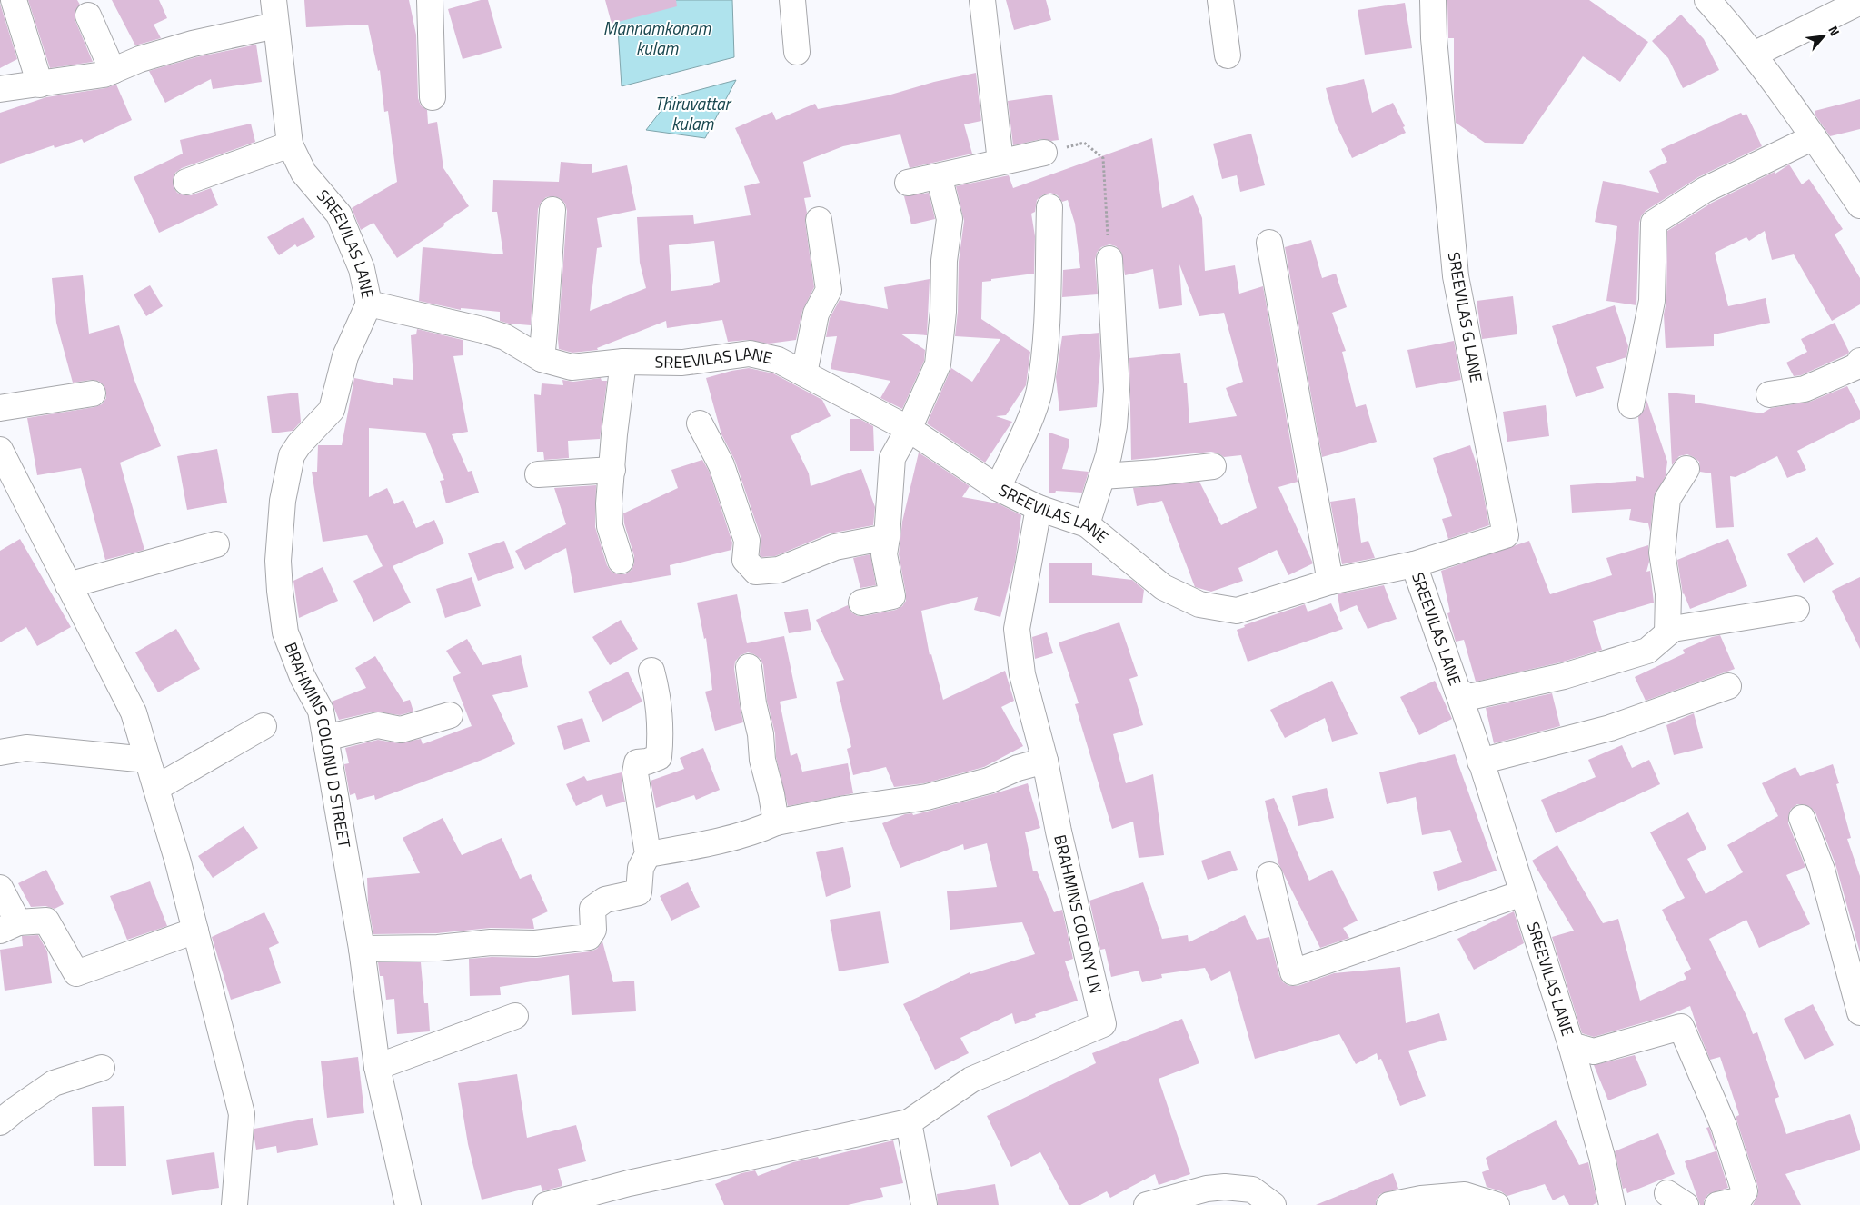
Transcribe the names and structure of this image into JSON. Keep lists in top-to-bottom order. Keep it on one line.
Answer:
{"streets":{"street":["SREEVILAS LANE","SREEVILAS G LANE","BRAHMINS COLONU D STREET","BRAHMINS COLONY LN"]},"crossings":[["SREEVILAS LANE","SREEVILAS G LANE"],["SREEVILAS LANE","BRAHMINS COLONU D STREET"],["SREEVILAS LANE","BRAHMINS COLONY LN"]],"water":["Mannamkonam kulam","Thiruvattar kulam"],"north":"top right"}
